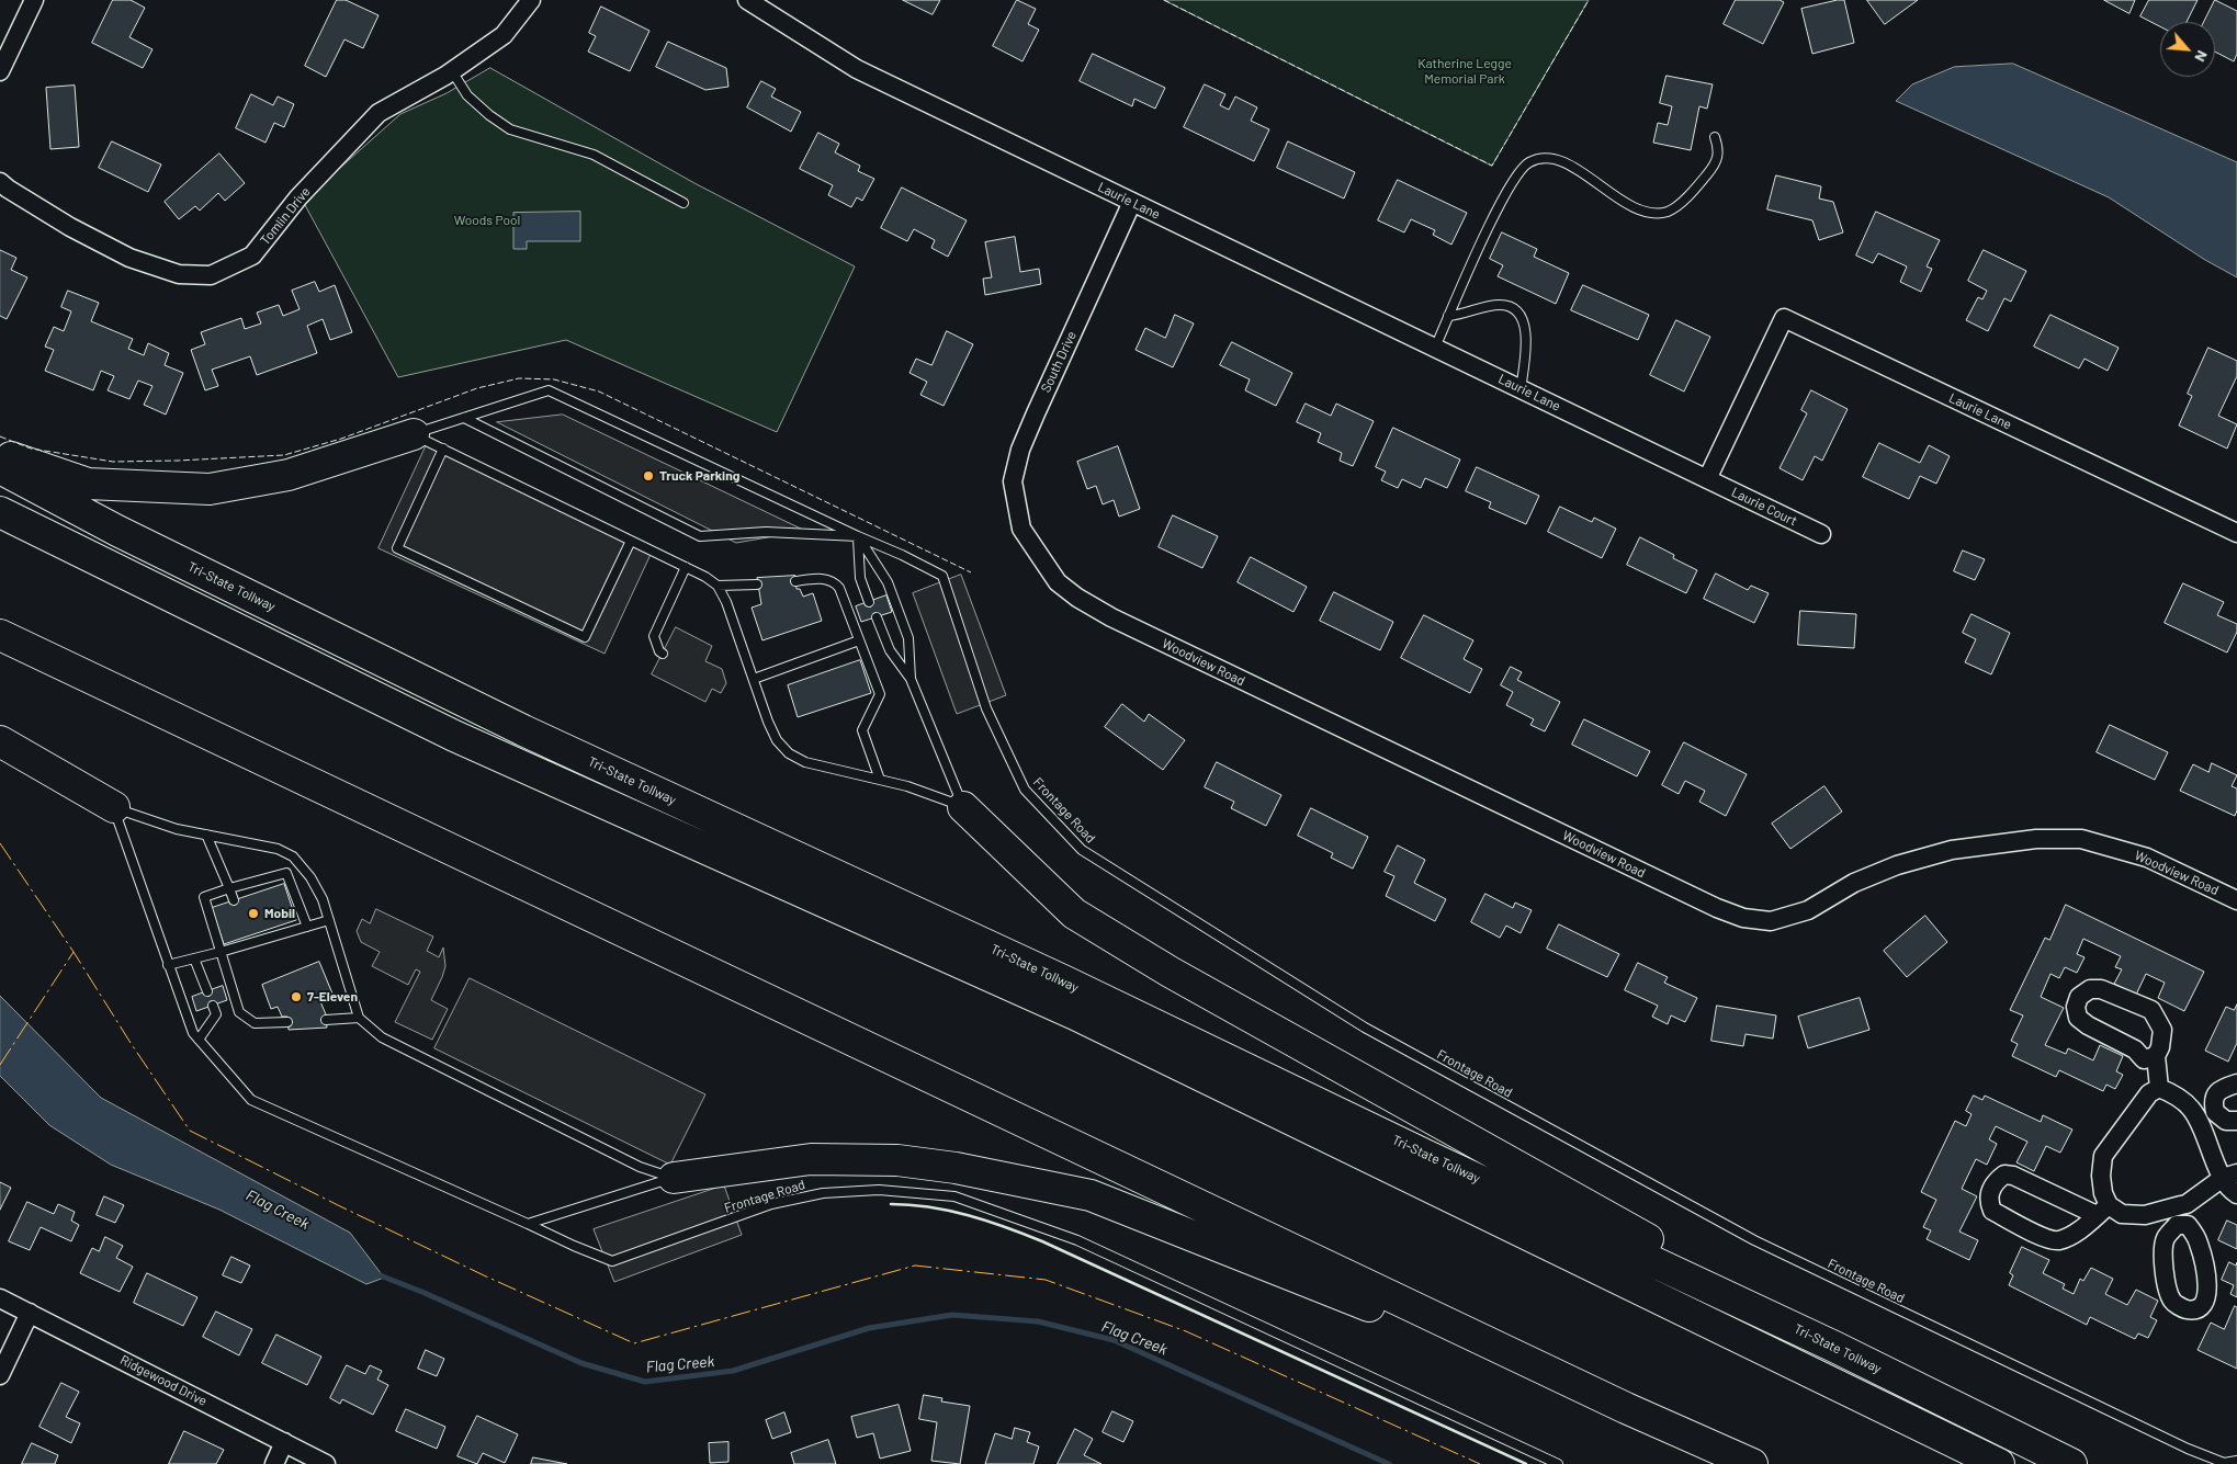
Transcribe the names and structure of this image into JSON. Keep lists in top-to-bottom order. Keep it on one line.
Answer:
{"streets":{"highway":["Tri-State Tollway"],"street":["Laurie Lane","Tomlin Drive","South Drive","Laurie Court","Woodview Road","Ridgewood Drive"],"lane":["Frontage Road"]},"crossings":[["Laurie Lane","South Drive"],["Laurie Lane","Laurie Court"],["South Drive","Woodview Road"]],"water":["Flag Creek"],"parks":["Katherine Legge Memorial Park","Woods Pool"],"places":["Truck Parking","Mobil","7-Eleven"],"north":"bottom right"}
